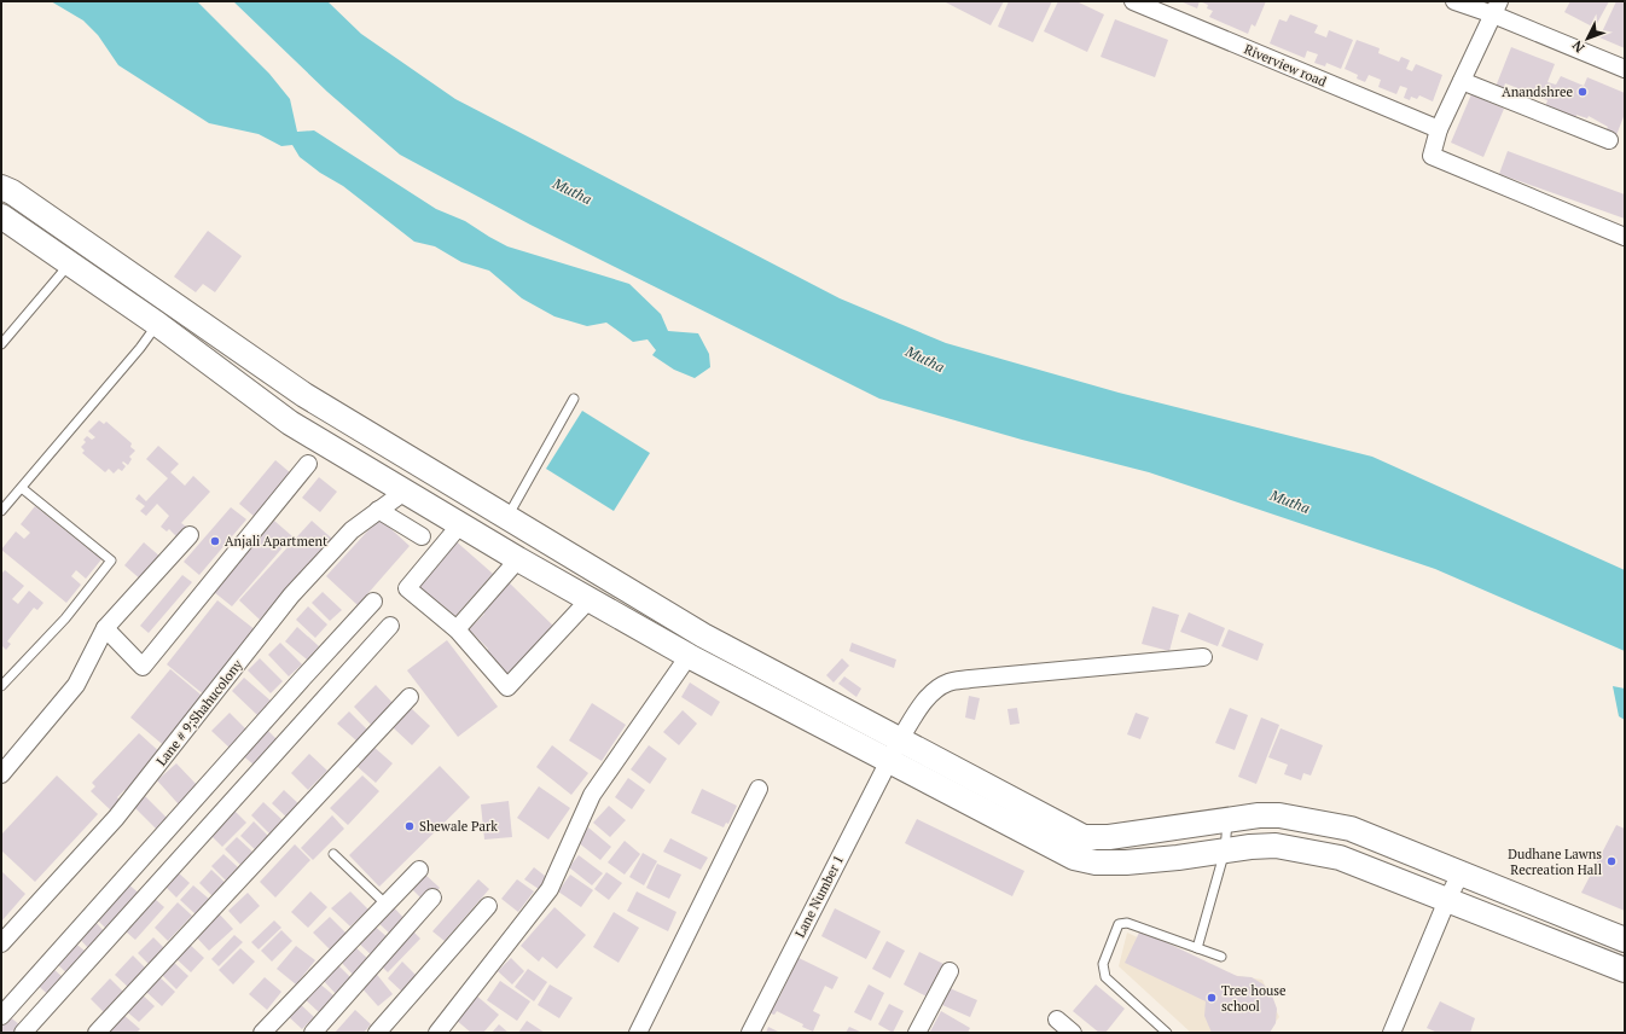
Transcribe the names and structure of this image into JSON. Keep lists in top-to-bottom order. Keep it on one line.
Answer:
{"streets":{"street":["Riverview road","Lane # 9;Shahucolony","Lane Number 1"]},"water":["Mutha"],"places":["Anandshree","Anjali Apartment","Shewale Park","Dudhane Lawns Recreation Hall","Tree house school"],"north":"bottom left"}
